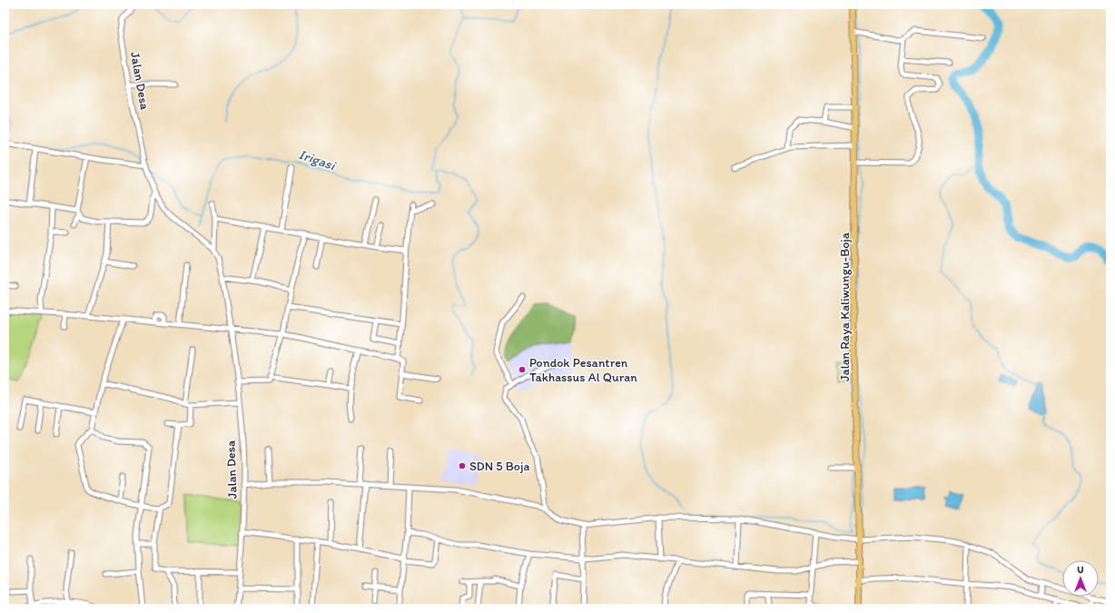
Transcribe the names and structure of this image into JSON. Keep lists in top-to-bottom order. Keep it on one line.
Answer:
{"streets":{"main road":["Jalan Raya Kaliwungu-Boja"],"street":["Jalan Desa"]},"water":["Irigasi"],"places":["Pondok Pesantren Takhassus Al Quran","SDN 5 Boja"],"north":"top"}
